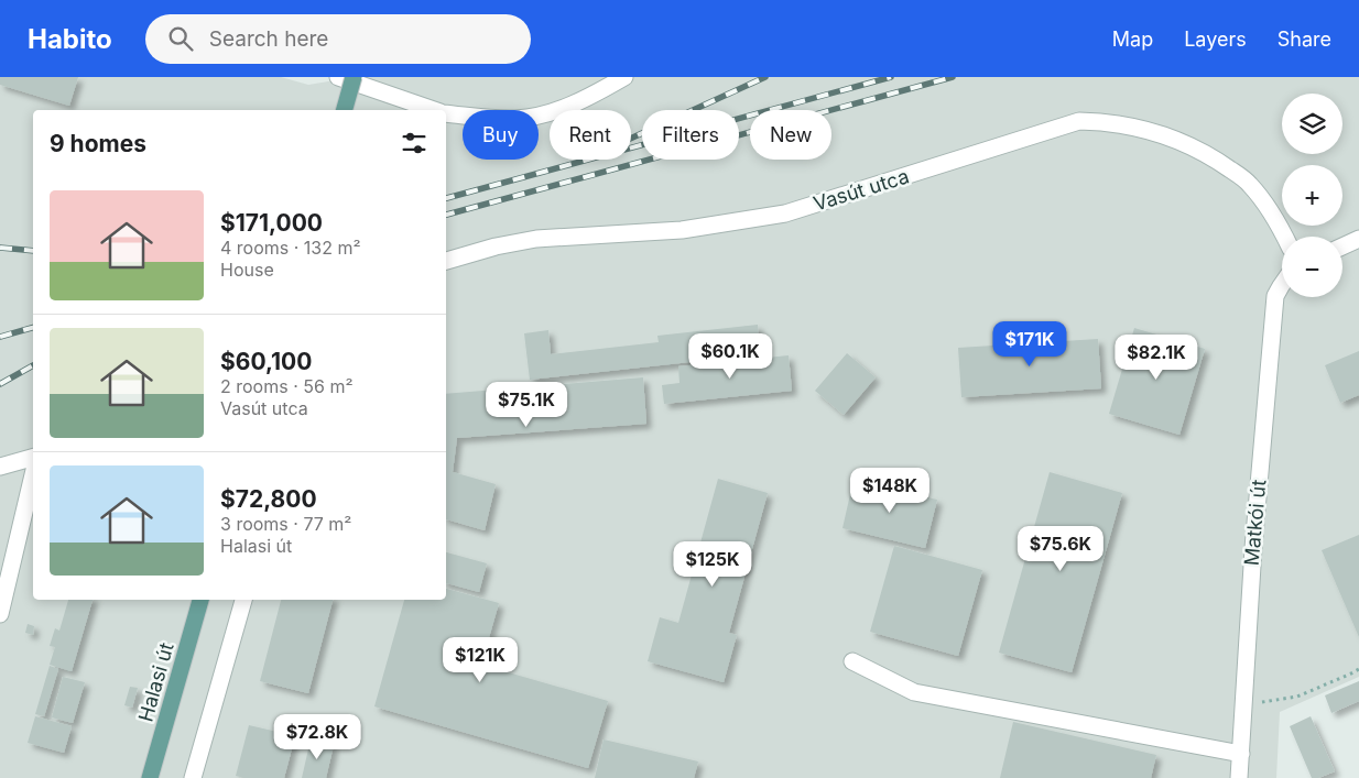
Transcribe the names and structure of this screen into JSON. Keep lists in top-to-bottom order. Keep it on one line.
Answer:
{"streets":{"main road":["Halasi út"],"street":["Vasút utca","Matkói út"]},"page":{"header":"Habito","search":"Search here","nav":["Map","Layers","Share"],"map_buttons":["+","−"],"chip":["Buy","Rent","Filters","New"],"heading":"9 homes","list":[{"name":"$171,000","note":"4 rooms · 132 m² · House"},{"name":"$60,100","note":"2 rooms · 56 m² · Vasút utca"},{"name":"$72,800","note":"3 rooms · 77 m² · Halasi út"}],"price":["$171K","$60.1K","$82.1K","$75.1K","$148K","$75.6K","$125K","$121K","$72.8K"]}}
